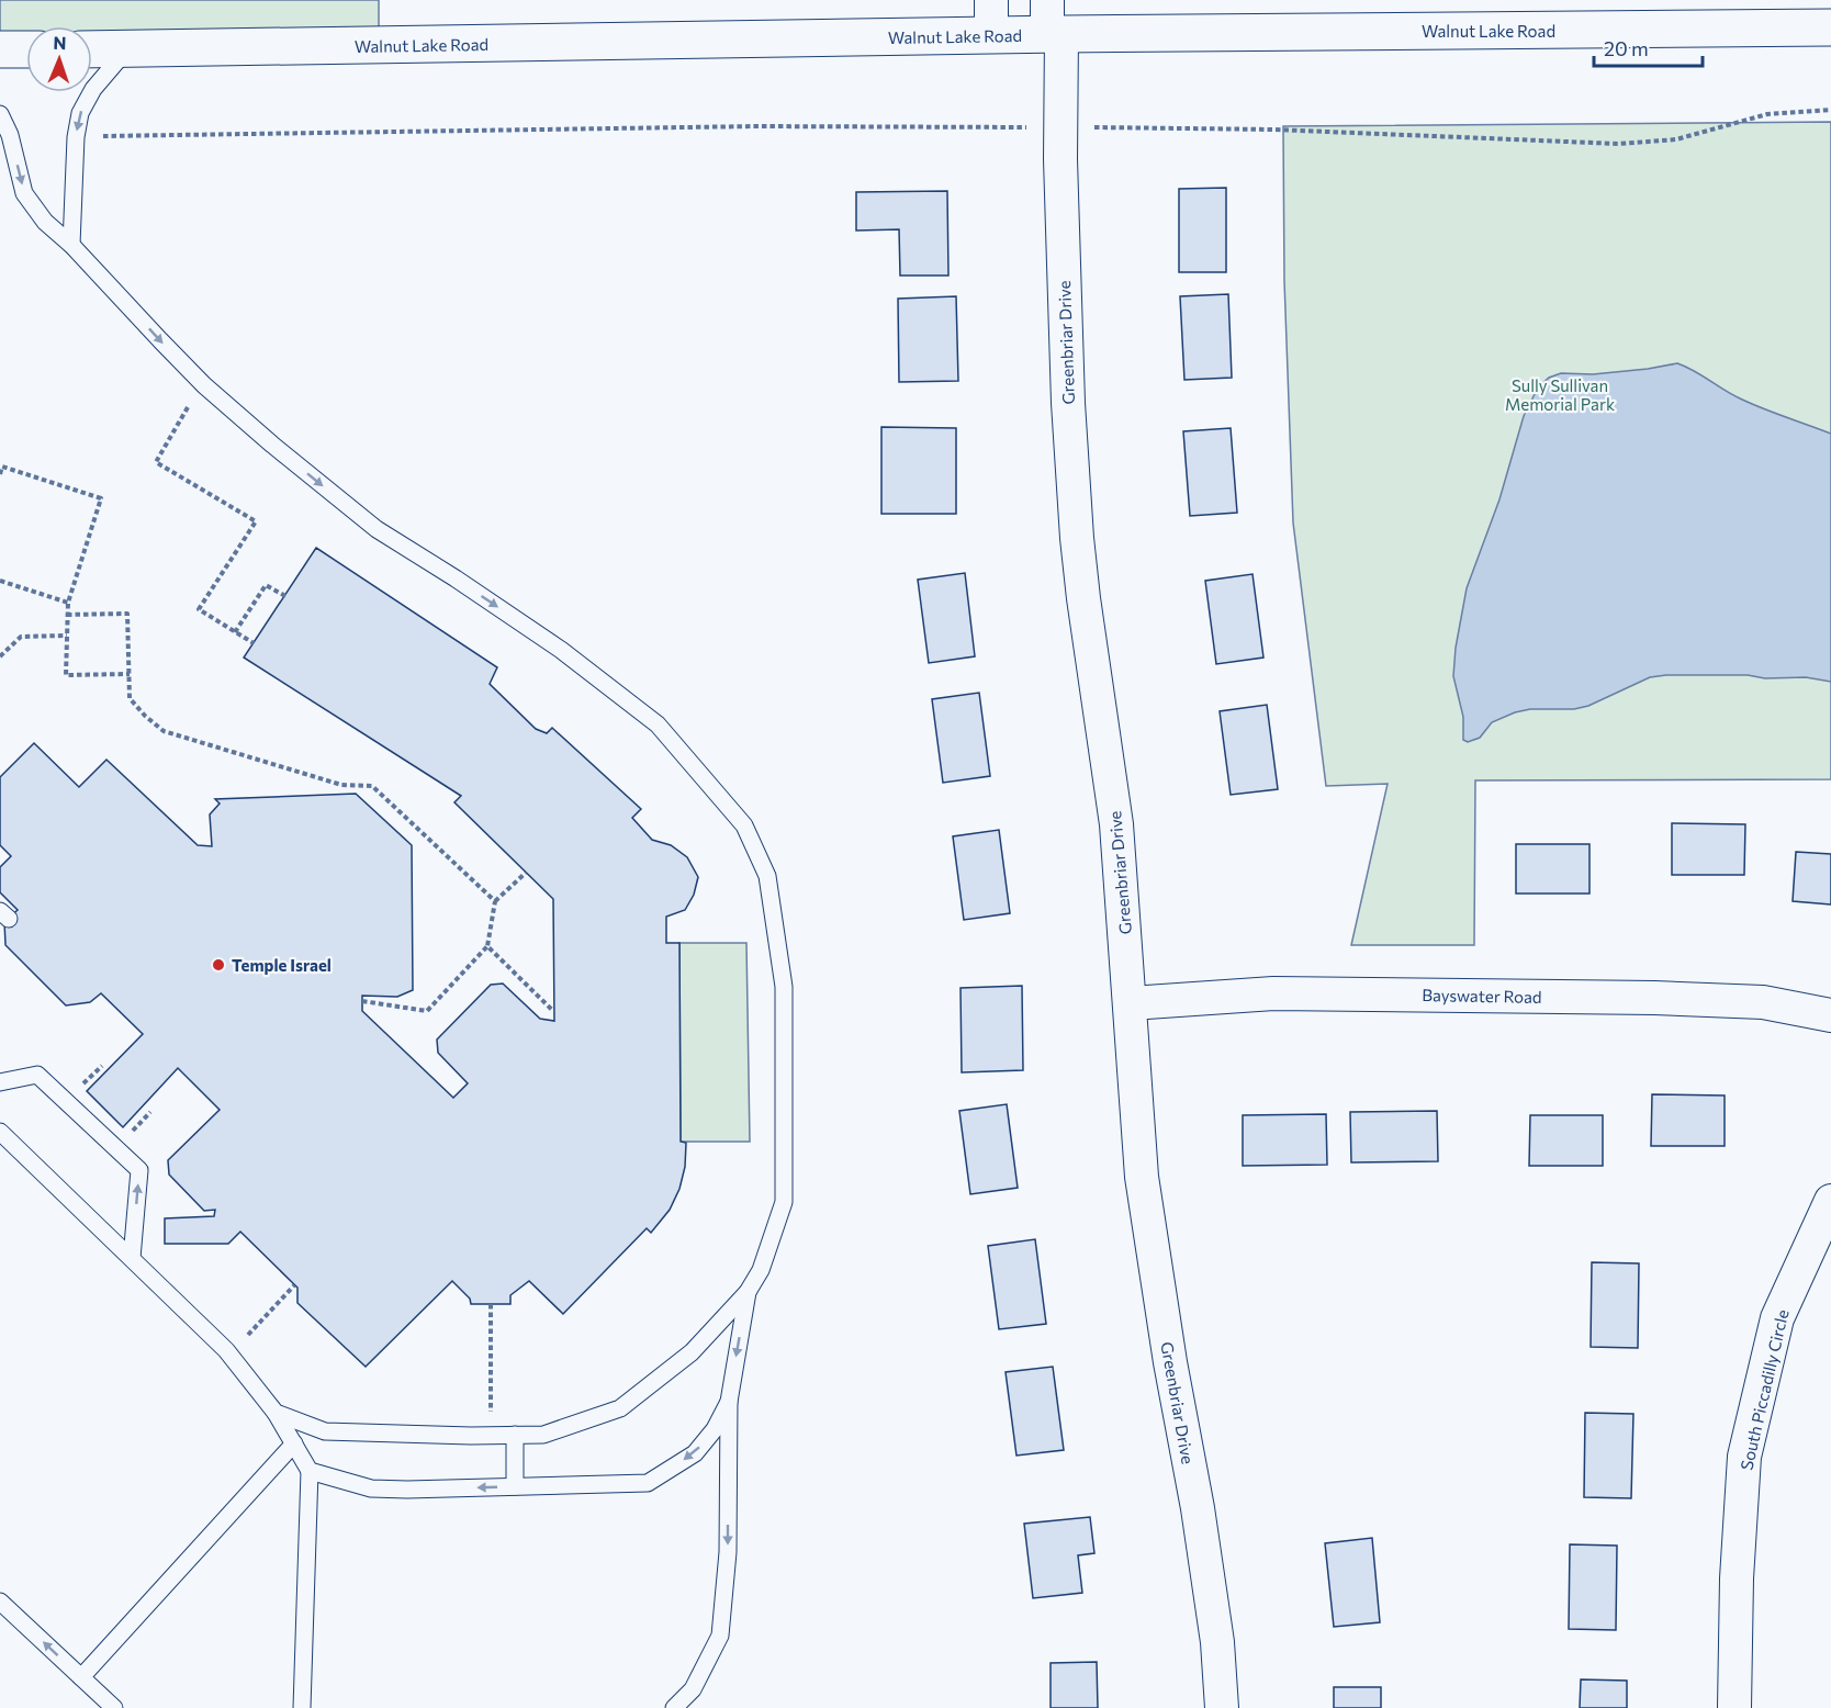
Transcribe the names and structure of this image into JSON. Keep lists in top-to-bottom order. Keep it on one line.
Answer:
{"streets":{"street":["Walnut Lake Road","Greenbriar Drive","Bayswater Road","South Piccadilly Circle"]},"crossings":[["Walnut Lake Road","Greenbriar Drive"],["Greenbriar Drive","Bayswater Road"]],"parks":["Sully Sullivan Memorial Park"],"places":["Temple Israel"],"scale_bar":"20 m","north":"top"}
